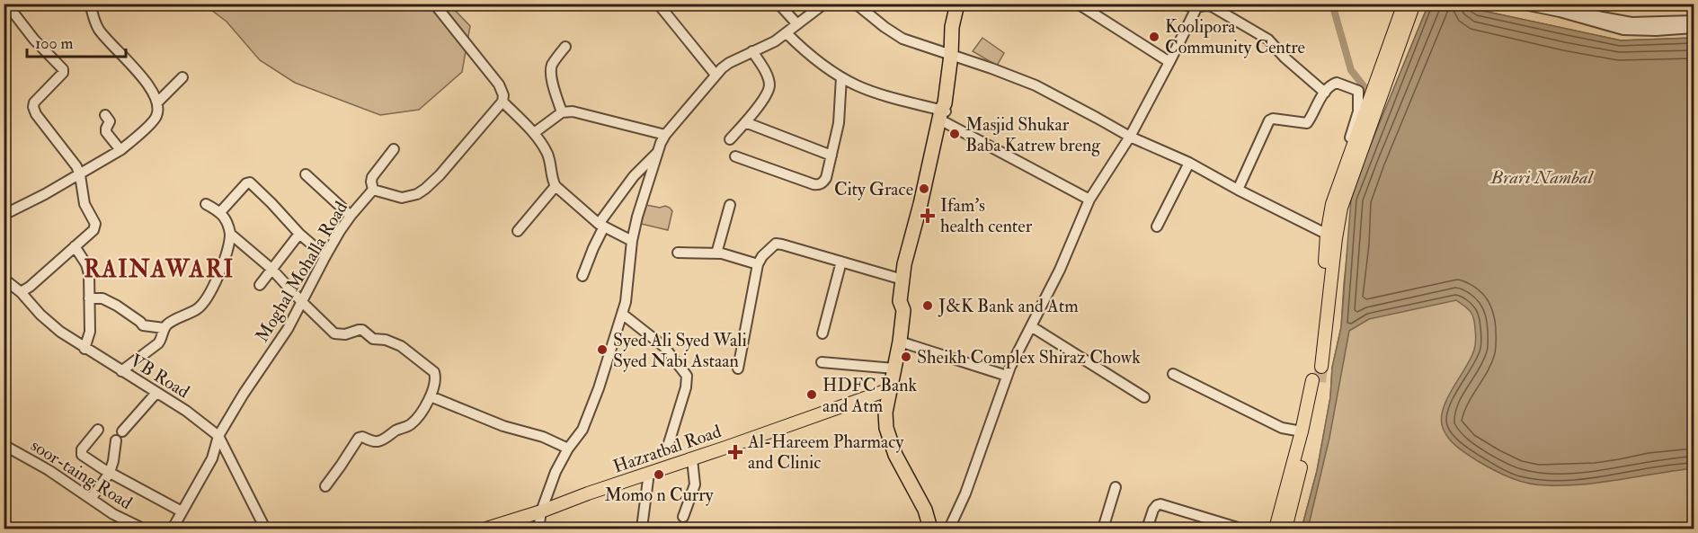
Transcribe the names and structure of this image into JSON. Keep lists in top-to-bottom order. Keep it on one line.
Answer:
{"streets":{"main road":["Hazratbal Road"],"street":["Moghal Mohalla Road","VB Road","soor-taing Road"]},"crossings":[["Moghal Mohalla Road","VB Road"]],"districts":["RAINAWARI"],"water":["Brari Nambal"],"places":{"other":["Koolipora Community Centre","Masjid Shukar Baba Katrew breng","City Grace","J&K Bank and Atm","Syed Ali Syed Wali Syed Nabi Astaan","Sheikh Complex Shiraz Chowk","HDFC Bank and Atm","Momo n Curry"],"health":["Ifam's health center","Al-Hareem Pharmacy and Clinic"]},"scale_bar":"100 m"}
